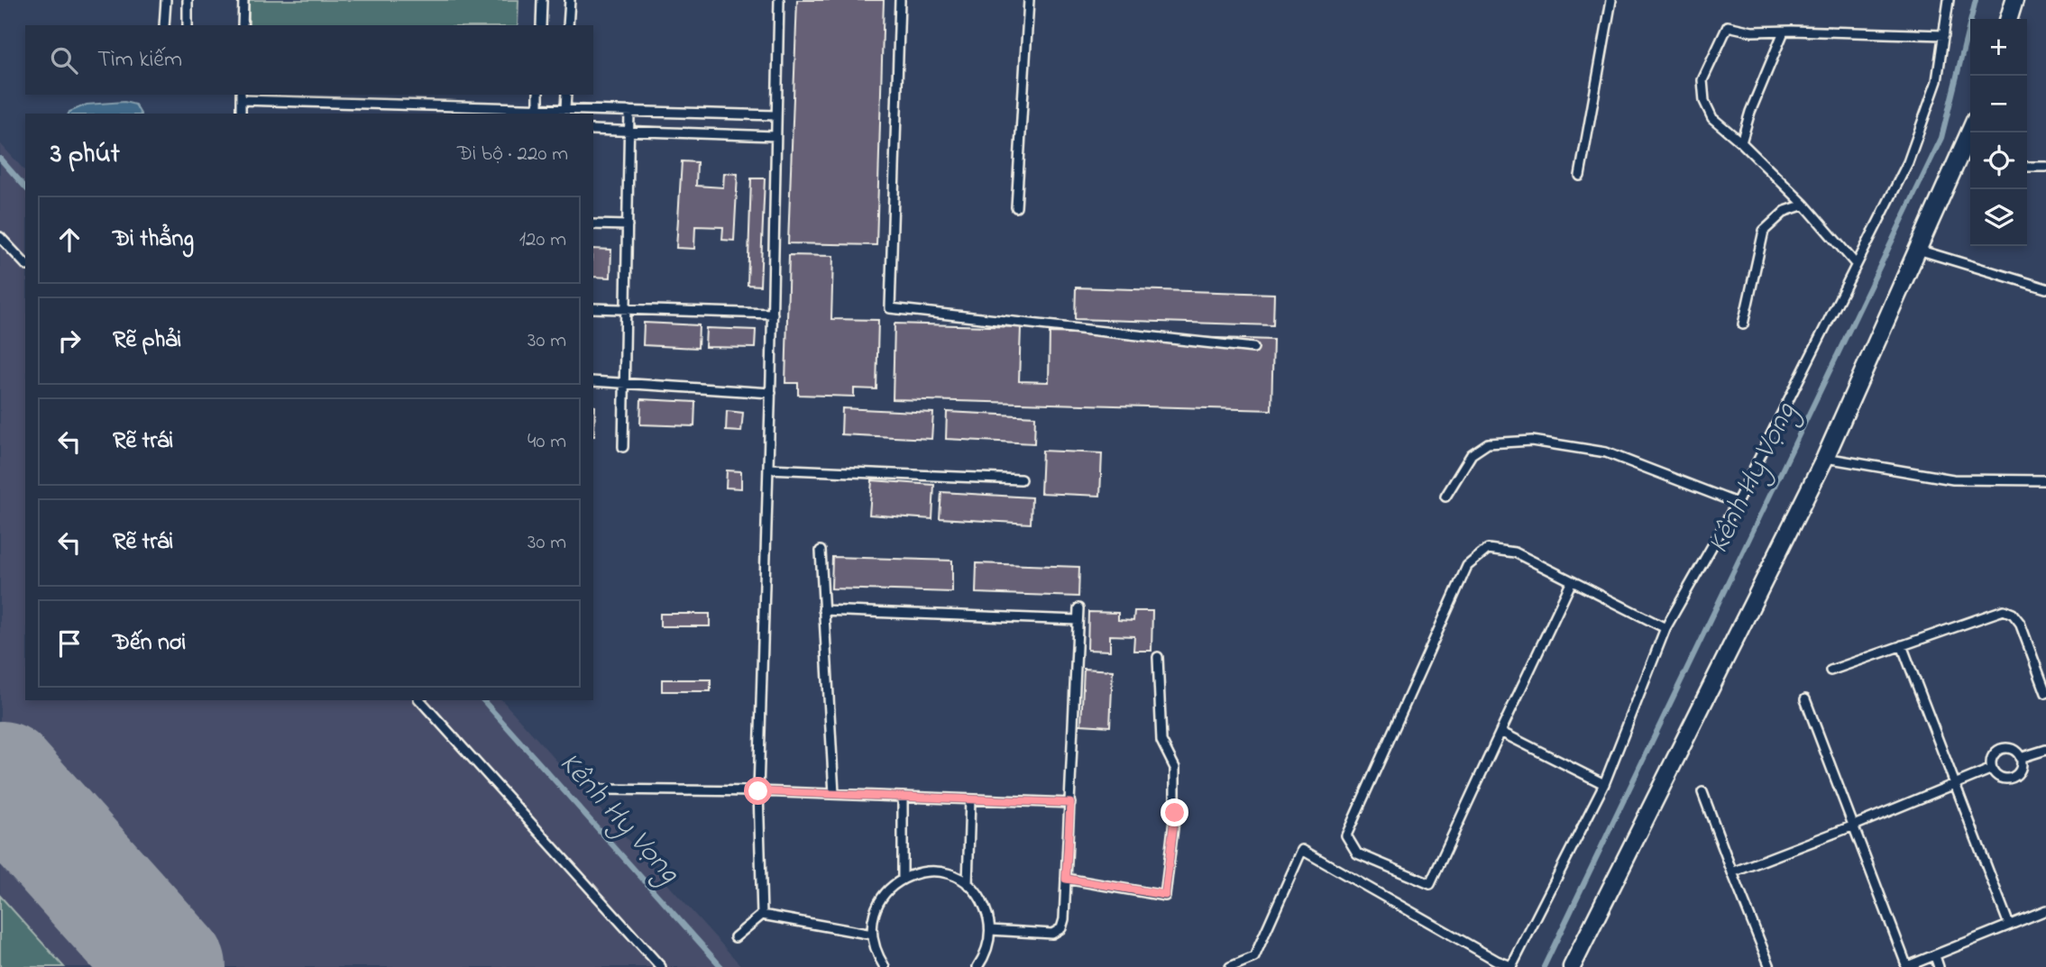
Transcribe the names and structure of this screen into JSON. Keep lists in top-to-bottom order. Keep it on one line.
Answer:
{"water":["Kênh Hy Vọng"],"page":{"map_buttons":["+","−"],"search":"Tìm kiếm","heading":["3 phút","Đi bộ · 220 m"],"list":[["Đi thẳng","120 m"],["Rẽ phải","30 m"],["Rẽ trái","40 m"],["Rẽ trái","30 m"],"Đến nơi"]}}
